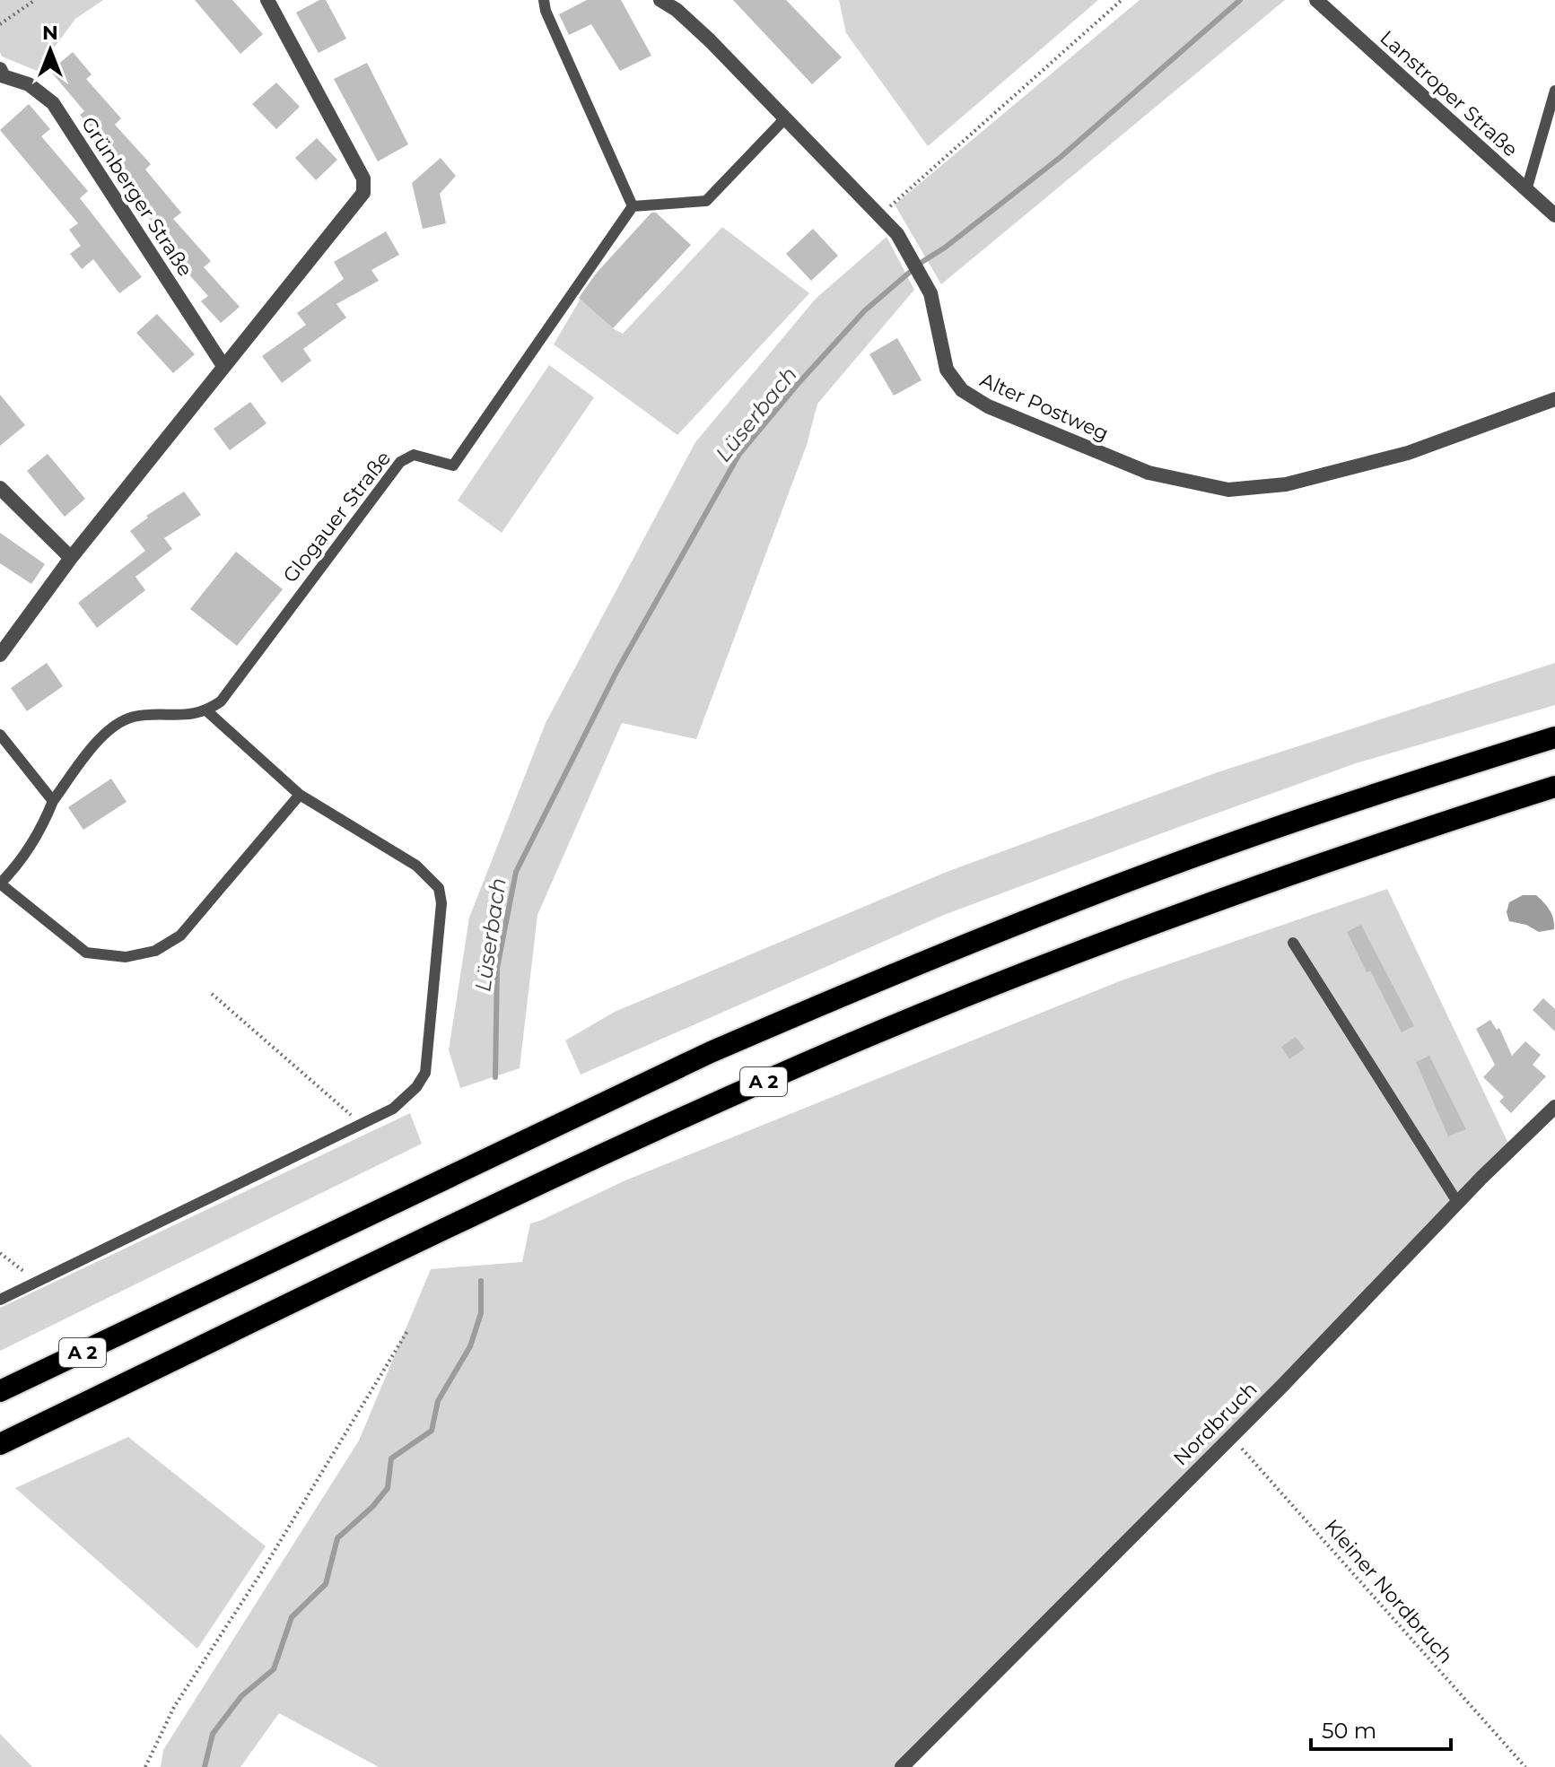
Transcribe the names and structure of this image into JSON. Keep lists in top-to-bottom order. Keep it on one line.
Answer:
{"streets":{"highway":["A 2"],"street":["Lanstroper Straße","Grünberger Straße","Alter Postweg","Nordbruch"],"lane":["Glogauer Straße"],"path":["Kleiner Nordbruch"]},"crossings":[["Nordbruch","Kleiner Nordbruch"]],"water":["Lüserbach"],"scale_bar":"50 m","north":"top"}
